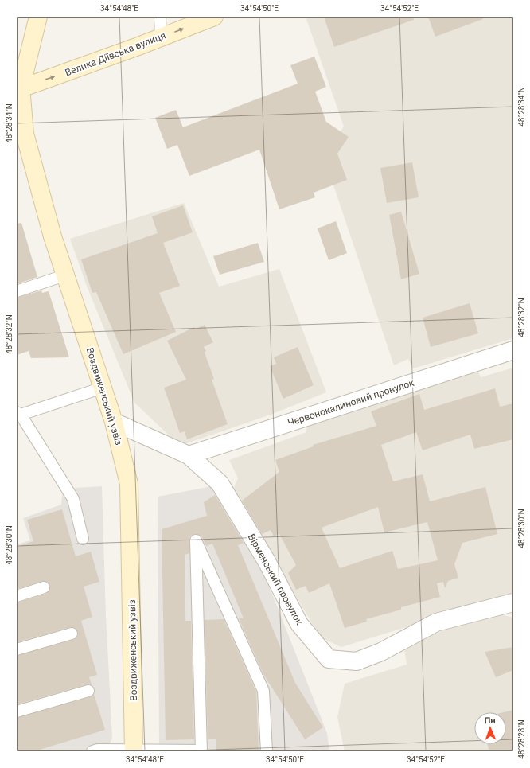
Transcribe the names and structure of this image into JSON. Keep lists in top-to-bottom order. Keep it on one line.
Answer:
{"streets":{"street":["Велика Діївська вулиця","Воздвиженський узвіз","Червонокалиновий провулок","Вірменський провулок"]},"crossings":[["Велика Діївська вулиця","Воздвиженський узвіз"],["Воздвиженський узвіз","Вірменський провулок"],["Червонокалиновий провулок","Вірменський провулок"]],"one_way":["Велика Діївська вулиця"],"north":"top","coordinates":["34°54'48\"E","34°54'50\"E","34°54'52\"E","48°28'34\"N","48°28'32\"N","48°28'30\"N","48°28'28\"N"]}
